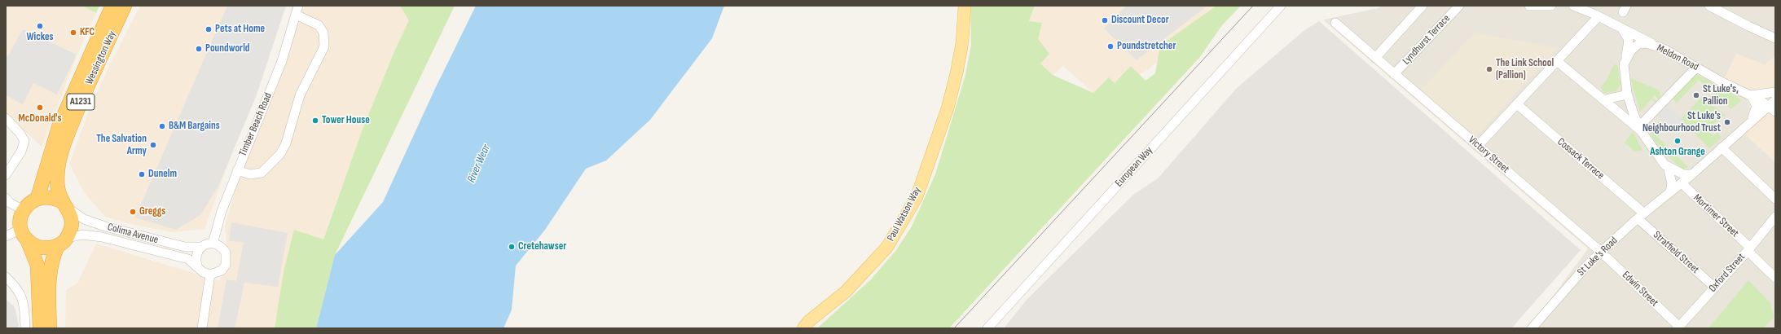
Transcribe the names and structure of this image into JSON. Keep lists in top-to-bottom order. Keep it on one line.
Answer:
{"streets":{"highway":["Wessington Way","A1231"],"main road":["Paul Watson Way"],"street":["Lyndhurst Terrace","Meldon Road","Timber Beach Road","Victory Street","Cossack Terrace","European Way","Mortimer Street","Colima Avenue","Stratfield Street","St Luke's Road","Oxford Street","Edwin Street"]},"crossings":[["Lyndhurst Terrace","Victory Street"],["Wessington Way","Colima Avenue"],["Meldon Road","St Luke's Road"],["Timber Beach Road","Colima Avenue"],["Victory Street","St Luke's Road"],["Victory Street","Edwin Street"],["Cossack Terrace","Stratfield Street"],["Cossack Terrace","St Luke's Road"],["Mortimer Street","St Luke's Road"],["Mortimer Street","Oxford Street"],["Stratfield Street","St Luke's Road"],["Stratfield Street","Oxford Street"],["St Luke's Road","Edwin Street"],["Oxford Street","Edwin Street"]],"water":["River Wear"],"places":["Discount Decor","Wickes","Pets at Home","KFC","Poundstretcher","Poundworld","The Link School (Pallion)","St Luke's, Pallion","McDonald's","Tower House","St Luke's Neighbourhood Trust","B&M Bargains","Ashton Grange","The Salvation Army","Dunelm","Greggs","Cretehawser"]}
